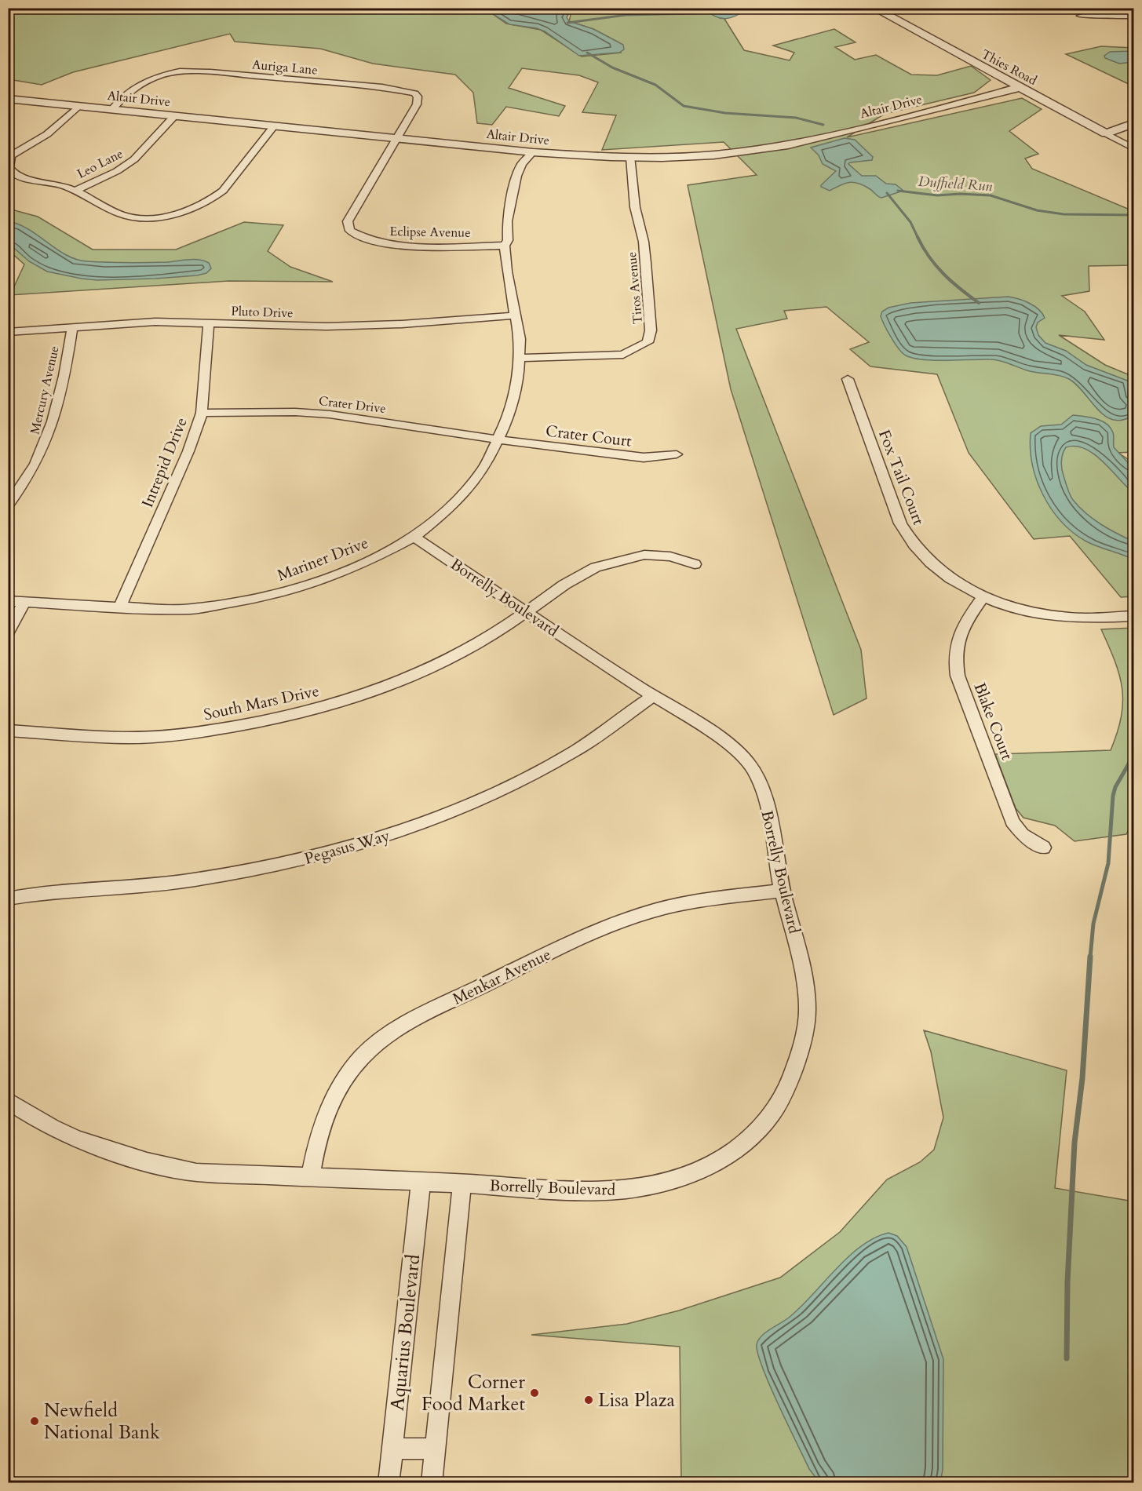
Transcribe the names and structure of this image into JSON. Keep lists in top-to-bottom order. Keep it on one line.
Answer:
{"streets":{"street":["Auriga Lane","Thies Road","Altair Drive","Leo Lane","Eclipse Avenue","Tiros Avenue","Pluto Drive","Mercury Avenue","Crater Drive","Crater Court","Intrepid Drive","Fox Tail Court","Mariner Drive","Borrelly Boulevard","South Mars Drive","Blake Court","Pegasus Way","Menkar Avenue","Aquarius Boulevard"]},"crossings":[["Auriga Lane","Altair Drive"],["Auriga Lane","Eclipse Avenue"],["Thies Road","Altair Drive"],["Altair Drive","Leo Lane"],["Altair Drive","Eclipse Avenue"],["Altair Drive","Tiros Avenue"],["Altair Drive","Mariner Drive"],["Eclipse Avenue","Mariner Drive"],["Tiros Avenue","Mariner Drive"],["Pluto Drive","Mercury Avenue"],["Pluto Drive","Intrepid Drive"],["Pluto Drive","Mariner Drive"],["Crater Drive","Crater Court"],["Crater Drive","Intrepid Drive"],["Crater Drive","Mariner Drive"],["Crater Court","Mariner Drive"],["Intrepid Drive","Mariner Drive"],["Fox Tail Court","Blake Court"],["Mariner Drive","Borrelly Boulevard"],["Borrelly Boulevard","South Mars Drive"],["Borrelly Boulevard","Pegasus Way"],["Borrelly Boulevard","Menkar Avenue"],["Borrelly Boulevard","Aquarius Boulevard"]],"water":["Duffield Run"],"places":["Corner Food Market","Lisa Plaza","Newfield National Bank"]}
